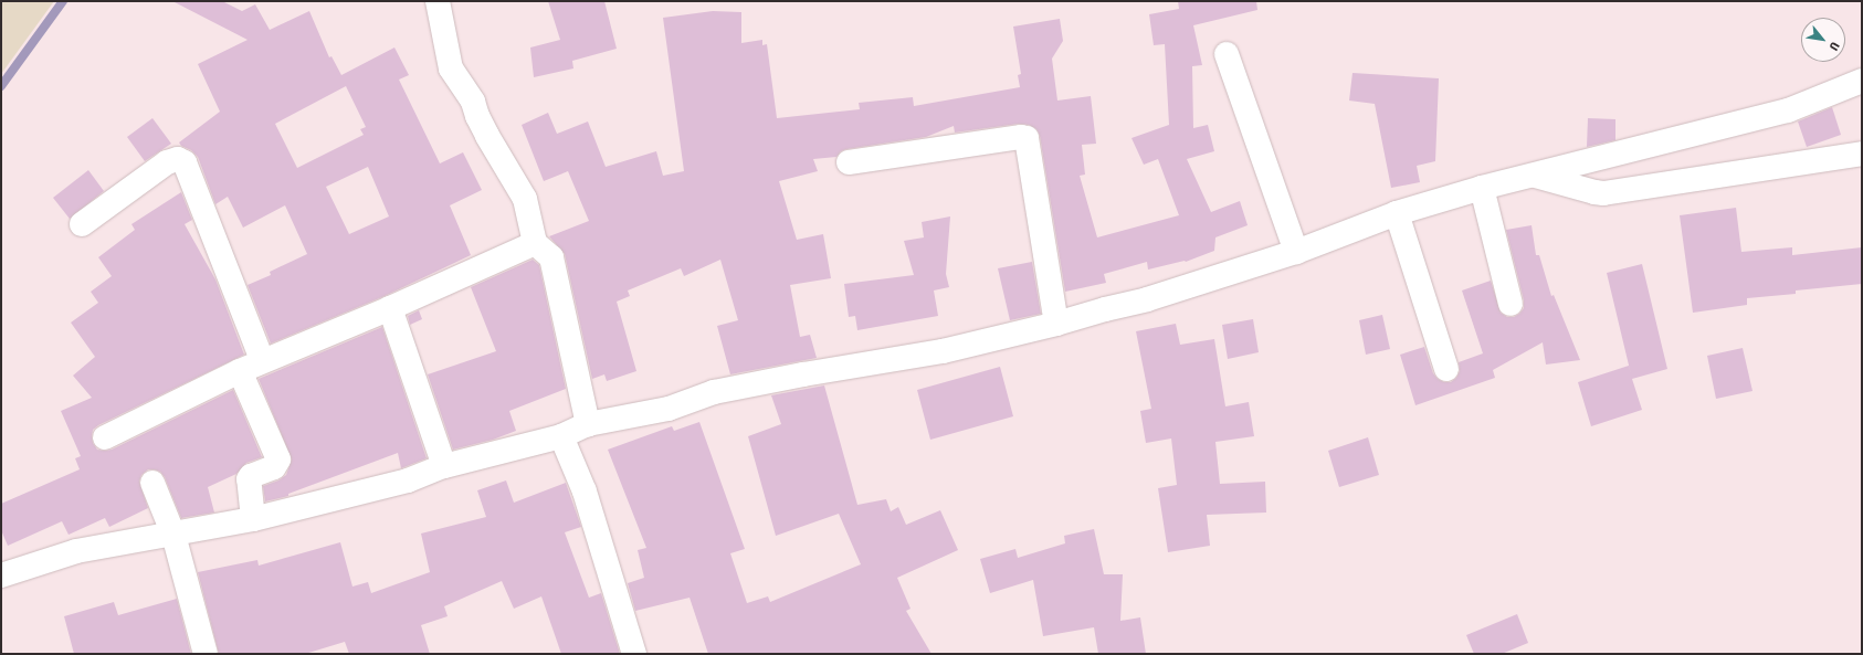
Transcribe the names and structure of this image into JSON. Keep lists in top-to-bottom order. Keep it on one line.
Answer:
{"north":"bottom right"}
